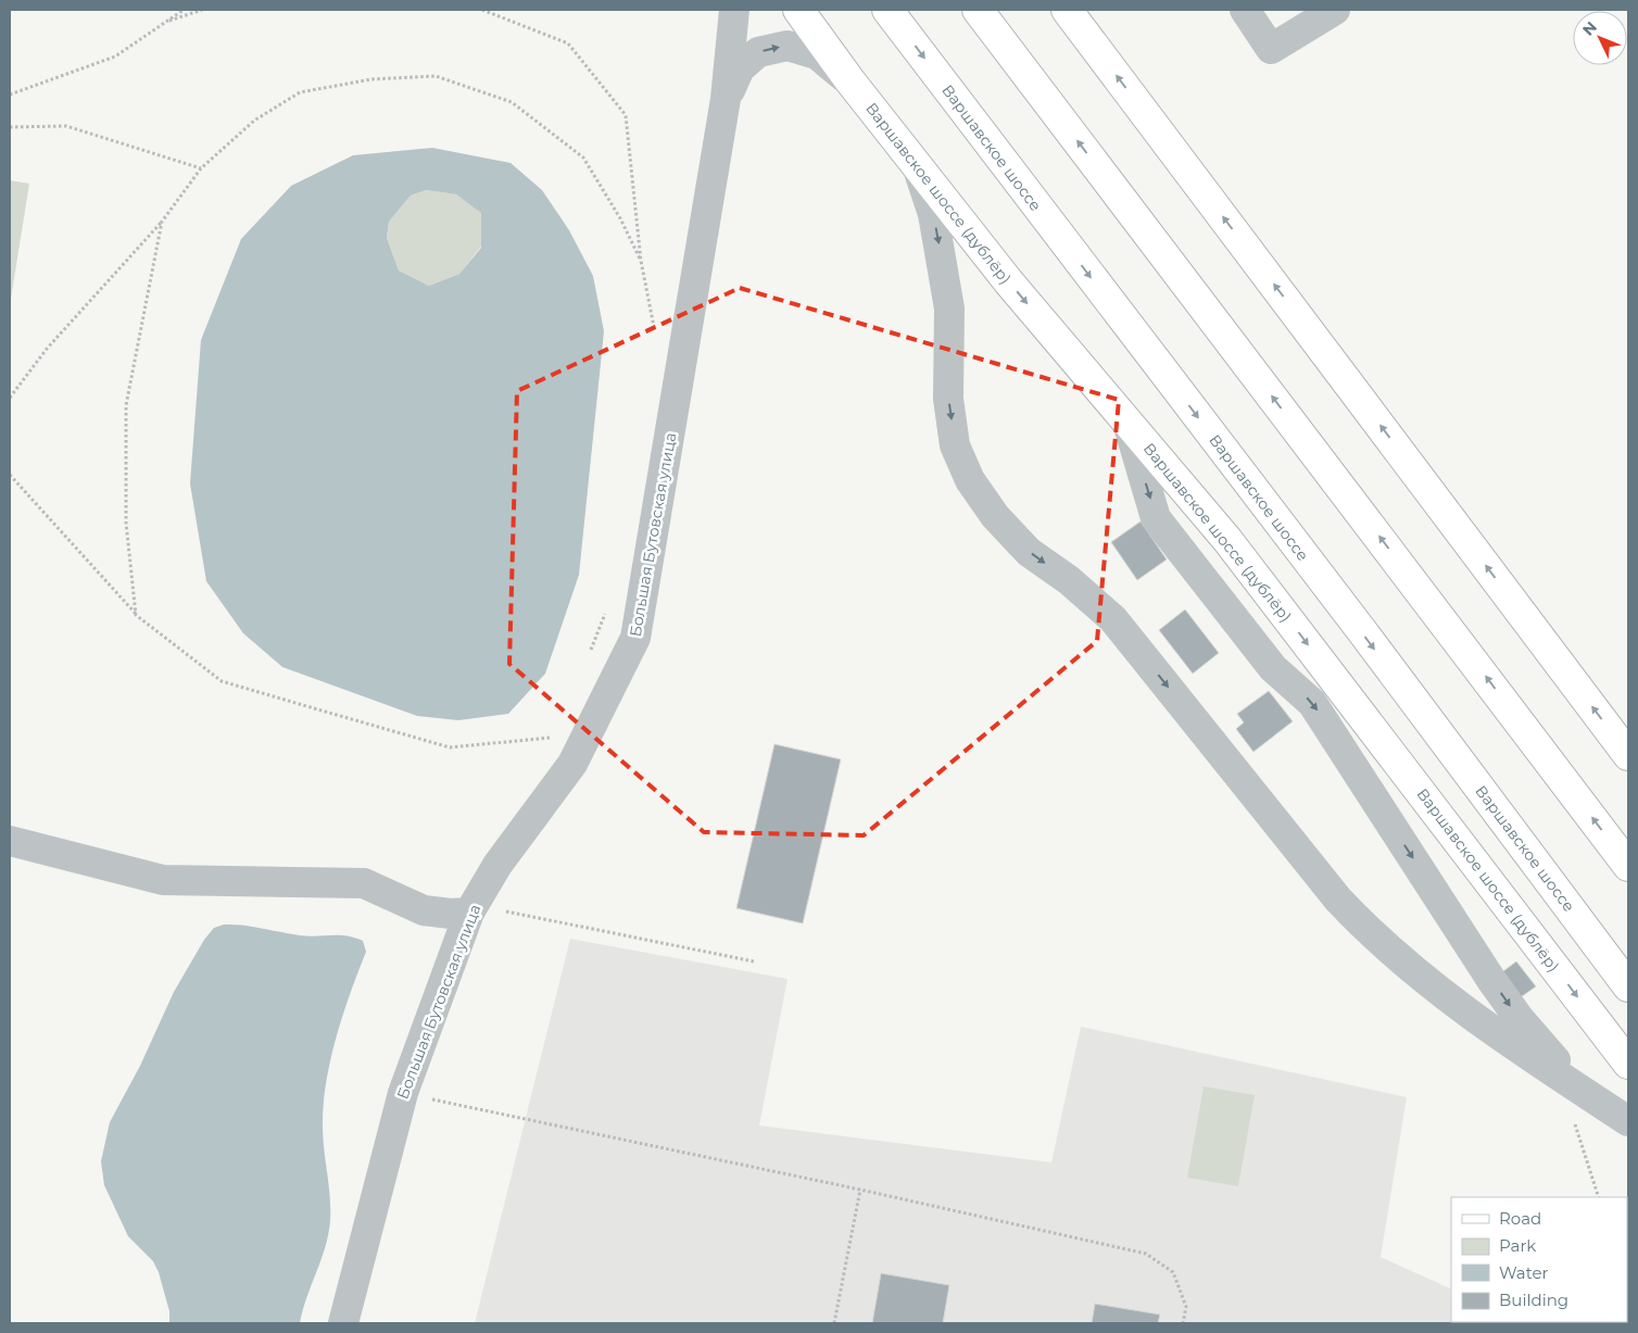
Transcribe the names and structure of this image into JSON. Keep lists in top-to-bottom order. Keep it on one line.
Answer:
{"streets":{"main road":["Варшавское шоссе","Варшавское шоссе (дублёр)"],"street":["Большая Бутовская улица"]},"legend":["Road","Park","Water","Building"],"north":"top left"}
